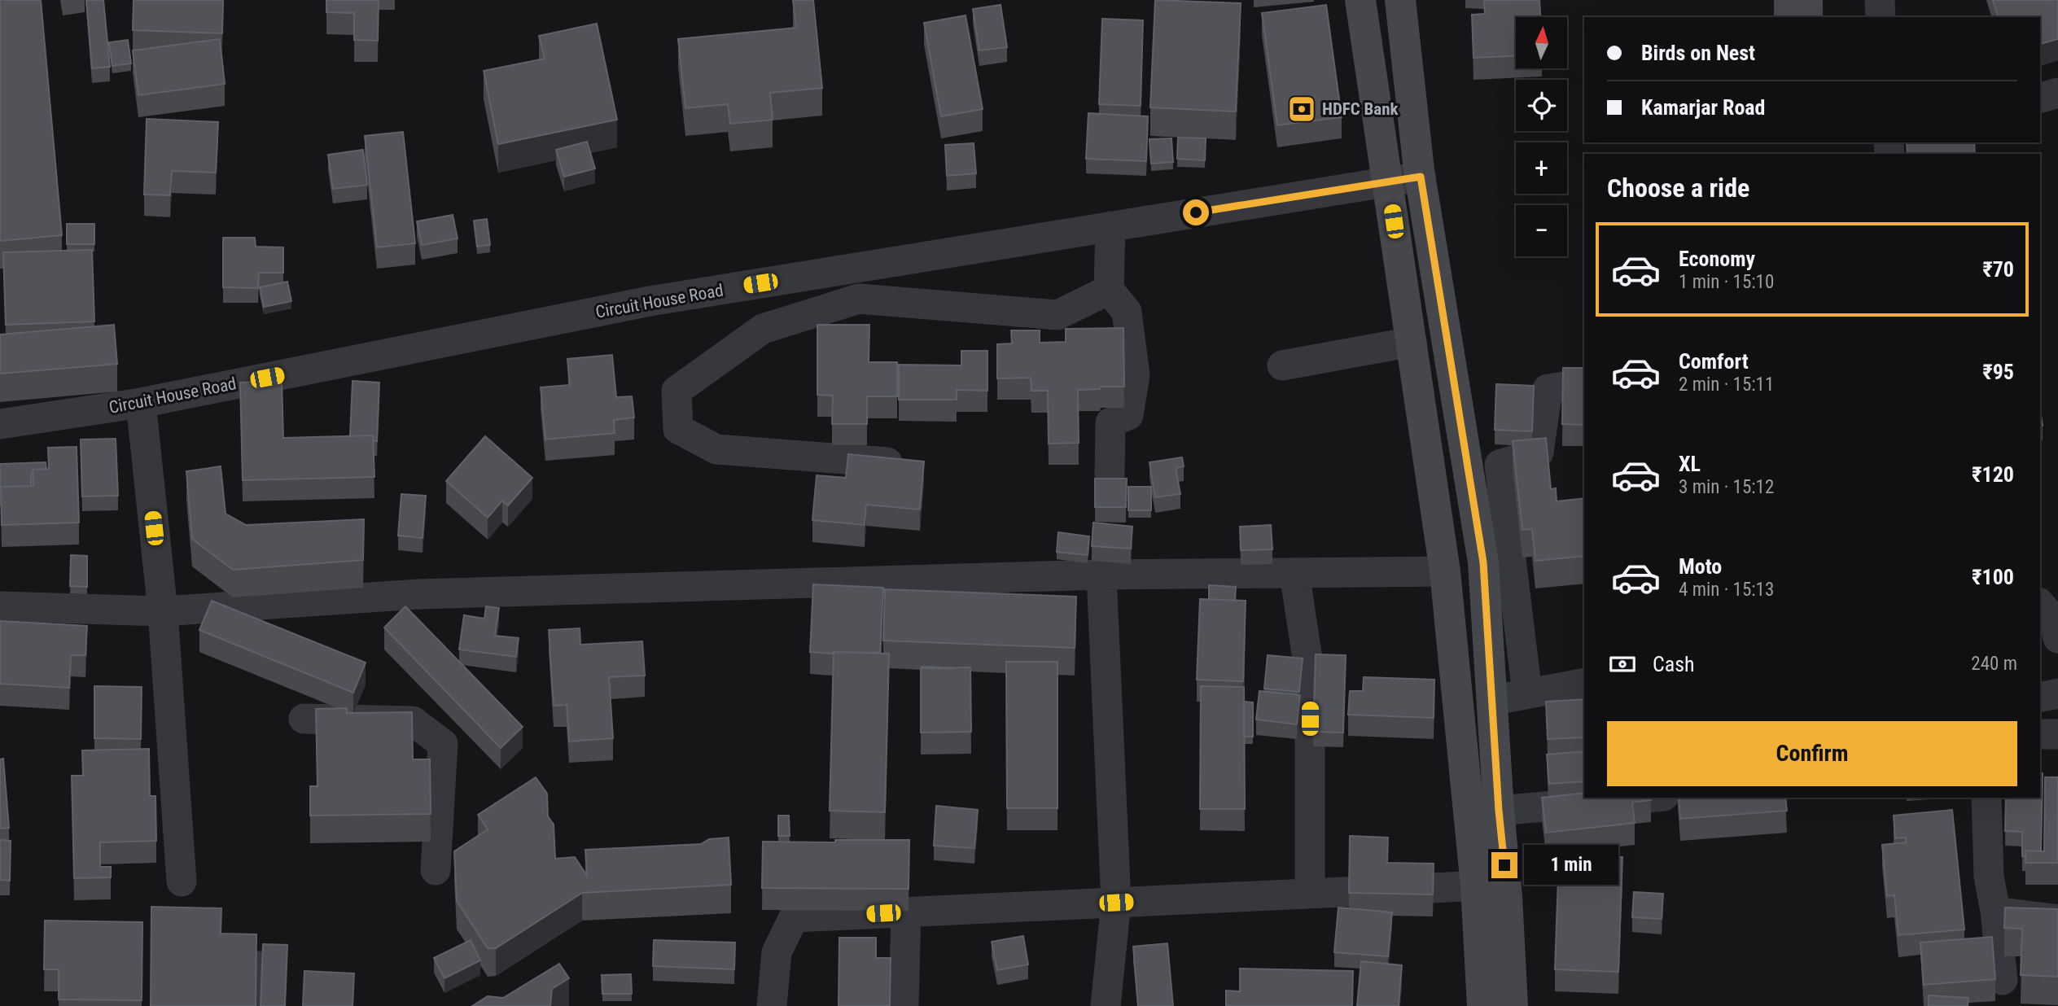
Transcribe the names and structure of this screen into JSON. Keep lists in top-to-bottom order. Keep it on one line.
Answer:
{"streets":{"street":["Circuit House Road"]},"places":{"bank":["HDFC Bank"]},"north":"top","page":{"map_buttons":["+","−"],"banner":["Birds on Nest","Kamarjar Road"],"heading":"Choose a ride","list":[{"name":"Economy","note":"1 min · 15:10","value":"₹70"},{"name":"Comfort","note":"2 min · 15:11","value":"₹95"},{"name":"XL","note":"3 min · 15:12","value":"₹120"},{"name":"Moto","note":"4 min · 15:13","value":"₹100"}],"pay":["Cash","240 m"],"buttons":"Confirm","bubble":"1 min"}}
